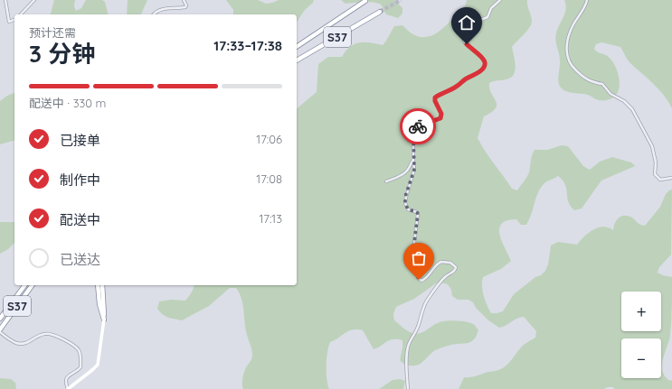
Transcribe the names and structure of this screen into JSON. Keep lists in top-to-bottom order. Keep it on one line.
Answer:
{"streets":{"highway":["S37"]},"page":{"heading":["3 分钟","预计还需","17:33–17:38"],"bar":"配送中 · 330 m","list":[["已接单","17:06"],["制作中","17:08"],["配送中","17:13"],"已送达"],"map_buttons":["+","−"]}}
